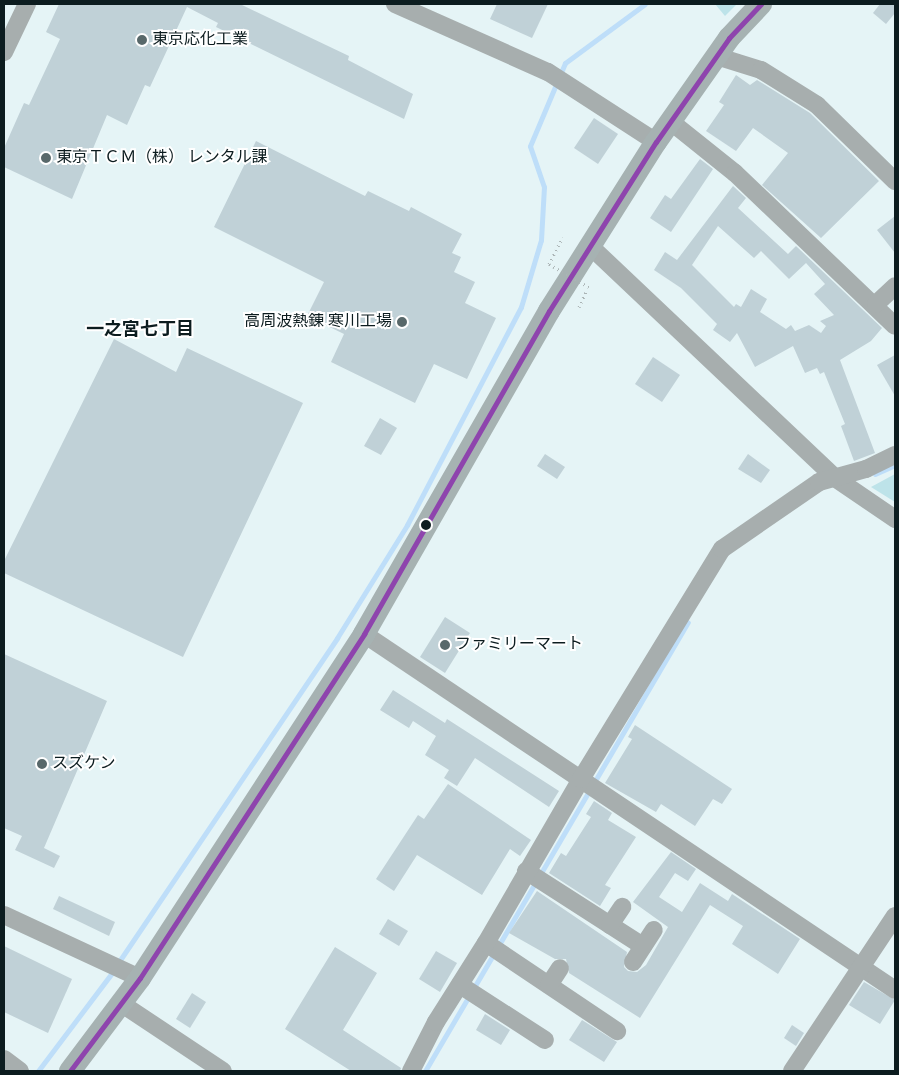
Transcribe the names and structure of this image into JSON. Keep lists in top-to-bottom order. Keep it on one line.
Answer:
{"districts":["一之宮七丁目"],"places":["東京応化工業","東京ＴＣＭ（株） レンタル課","高周波熱錬 寒川工場","ファミリーマート","スズケン"]}
